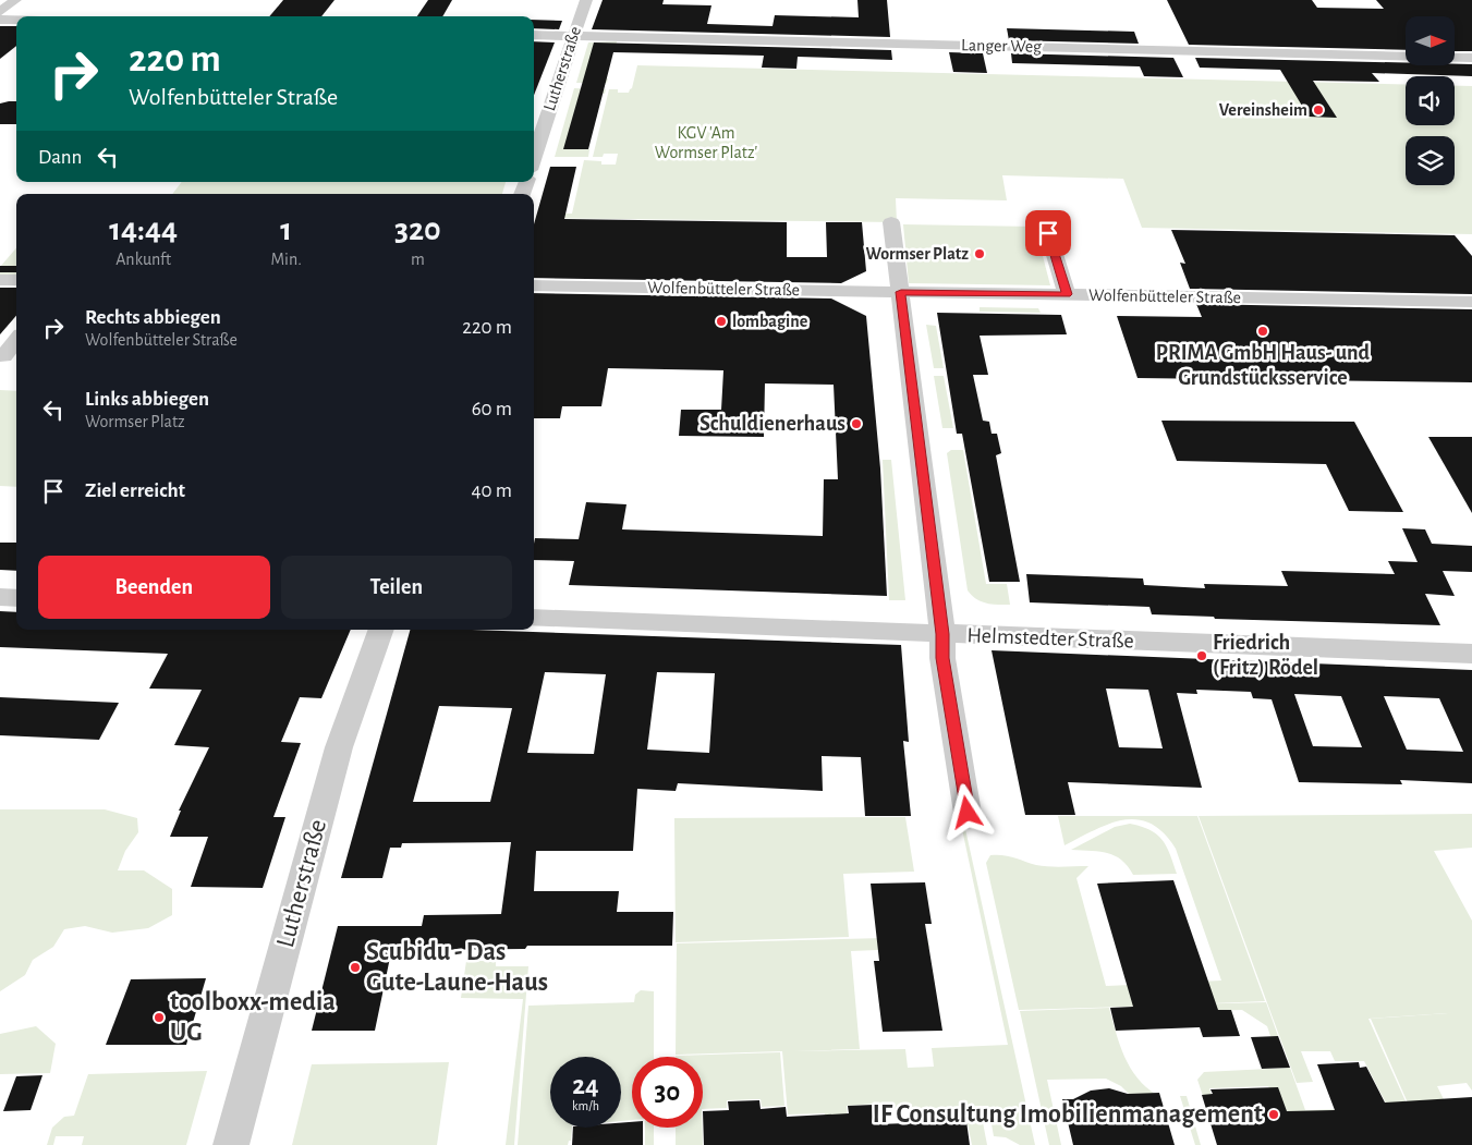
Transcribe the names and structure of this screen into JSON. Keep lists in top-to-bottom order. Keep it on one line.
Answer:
{"streets":{"street":["Langer Weg","Lutherstraße","Wolfenbütteler Straße","Helmstedter Straße"]},"crossings":[["Langer Weg","Lutherstraße"]],"parks":["KGV 'Am Wormser Platz'"],"places":["Vereinsheim","Wormser Platz","lombagine","PRIMA GmbH Haus- und Grundstücksservice","Schuldienerhaus","Friedrich (Fritz) Rödel","Scubidu - Das Gute-Laune-Haus","toolboxx-media UG","IF Consultung Imobilienmanagement"],"north":"right","page":{"turn":["220 m","Wolfenbütteler Straße"],"then":"Dann","eta":["14:44","Ankunft","1","Min.","320","m"],"list":[{"name":"Rechts abbiegen","note":"Wolfenbütteler Straße","value":"220 m"},{"name":"Links abbiegen","note":"Wormser Platz","value":"60 m"},{"name":"Ziel erreicht","value":"40 m"}],"buttons":["Beenden","Teilen"],"speed":"24 km/h","limit":"30"}}
